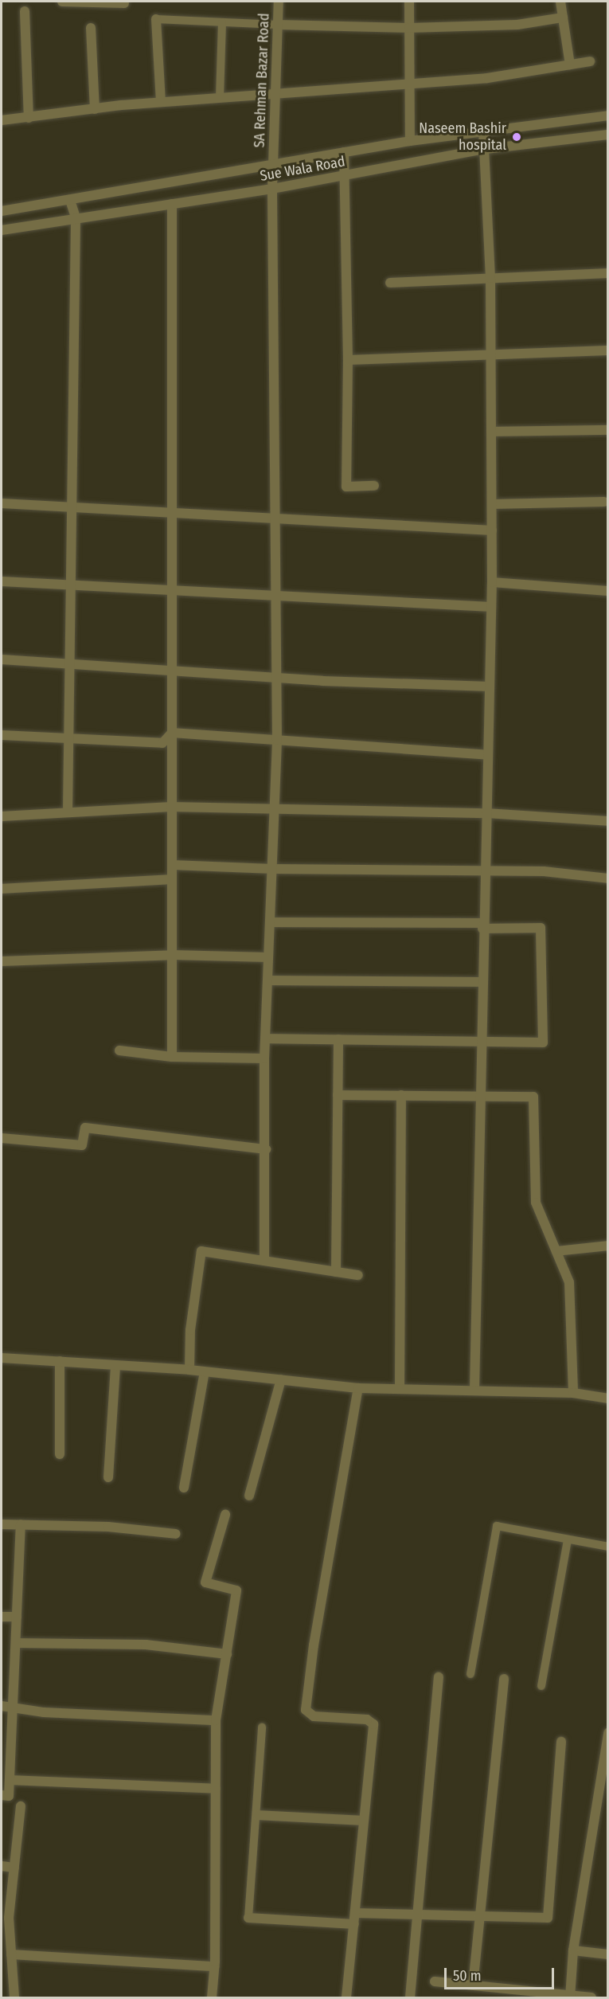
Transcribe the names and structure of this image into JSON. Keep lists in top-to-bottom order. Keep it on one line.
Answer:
{"streets":{"street":["SA Rehman Bazar Road","Sue Wala Road"]},"crossings":[["SA Rehman Bazar Road","Sue Wala Road"]],"places":["Naseem Bashir hospital"],"scale_bar":"50 m"}
